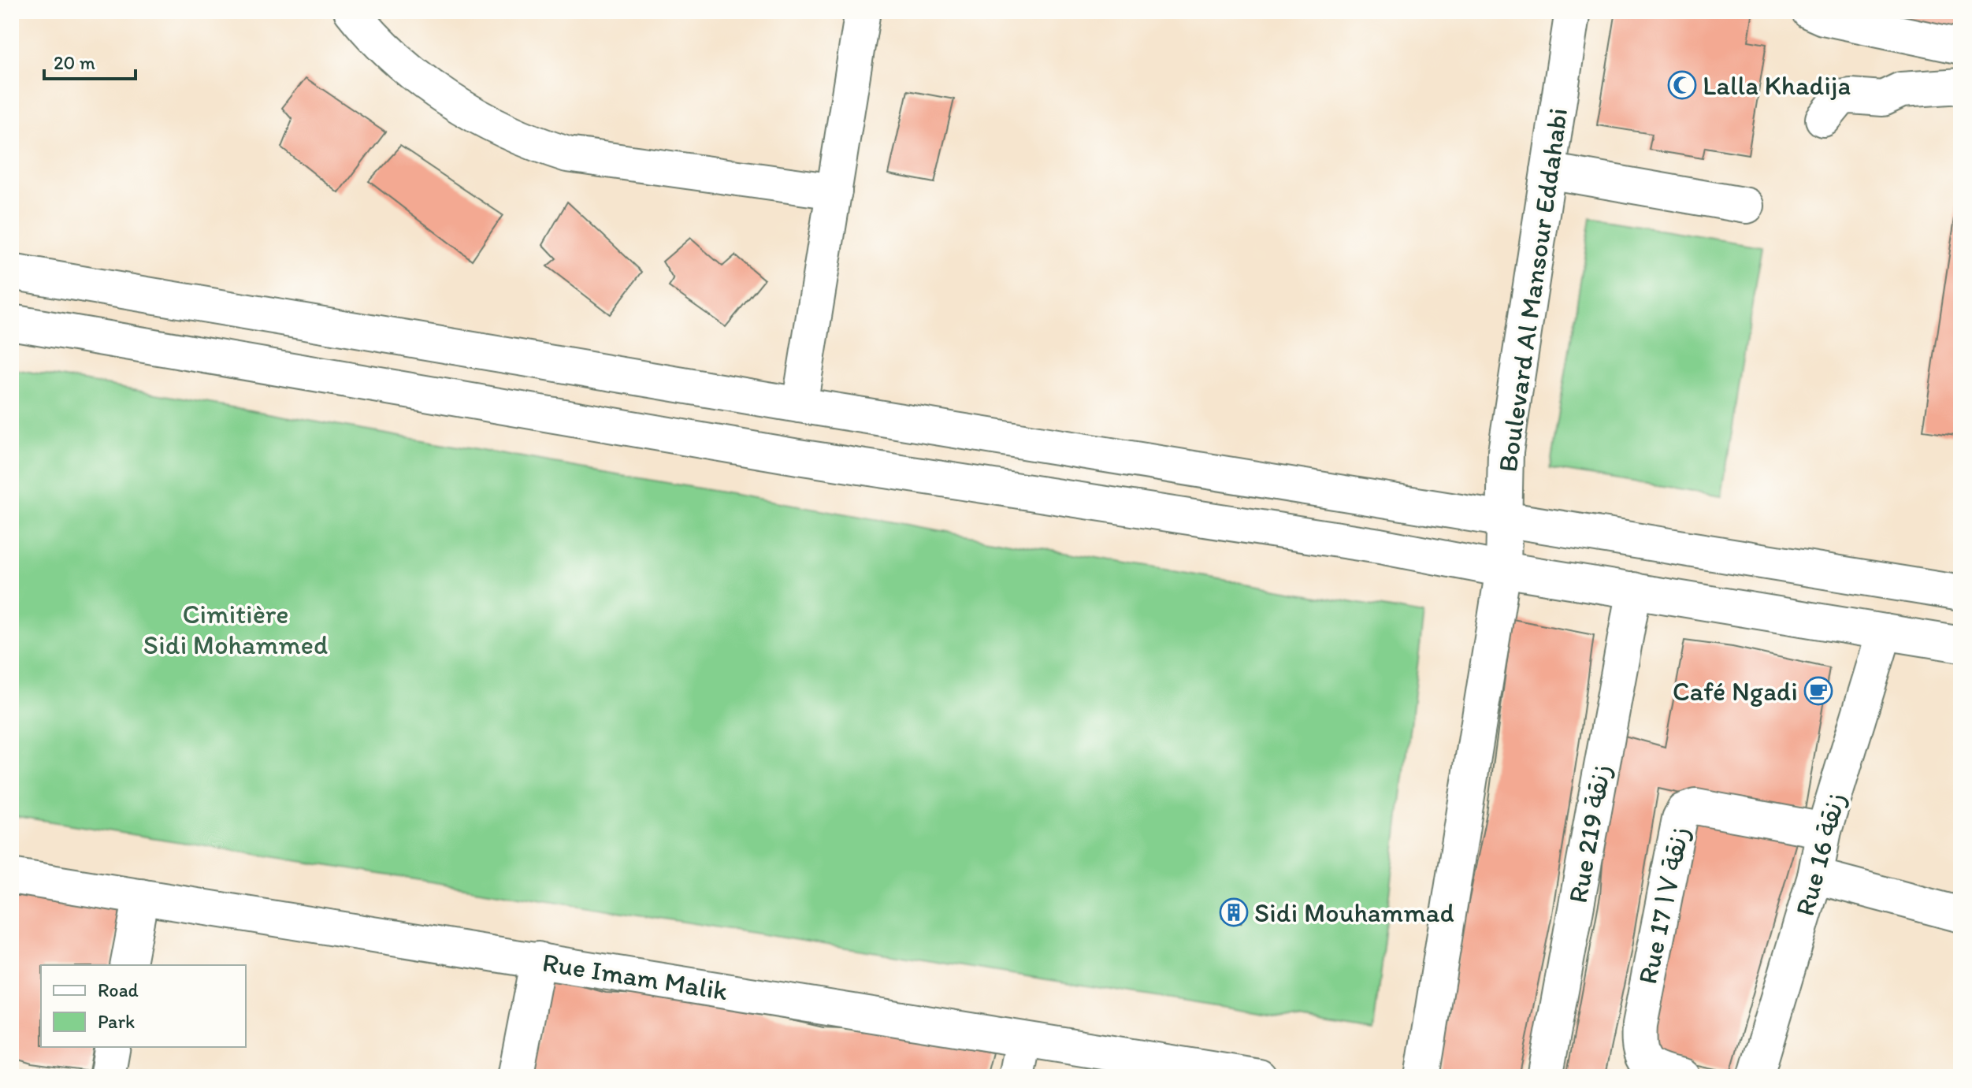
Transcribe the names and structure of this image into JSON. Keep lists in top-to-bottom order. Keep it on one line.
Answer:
{"streets":{"main road":["Boulevard Al Mansour Eddahabi","Rue 219 زنقة","Rue 16 زنقة","Rue 17 زنقة ١٧","Rue Imam Malik"]},"crossings":[["Rue 16 زنقة","Rue 17 زنقة ١٧"]],"parks":["Cimitière Sidi Mohammed"],"places":{"mosque":["Lalla Khadija"],"cafe":["Café Ngadi"],"building":["Sidi Mouhammad"]},"legend":["Road","Park"],"scale_bar":"20 m"}
